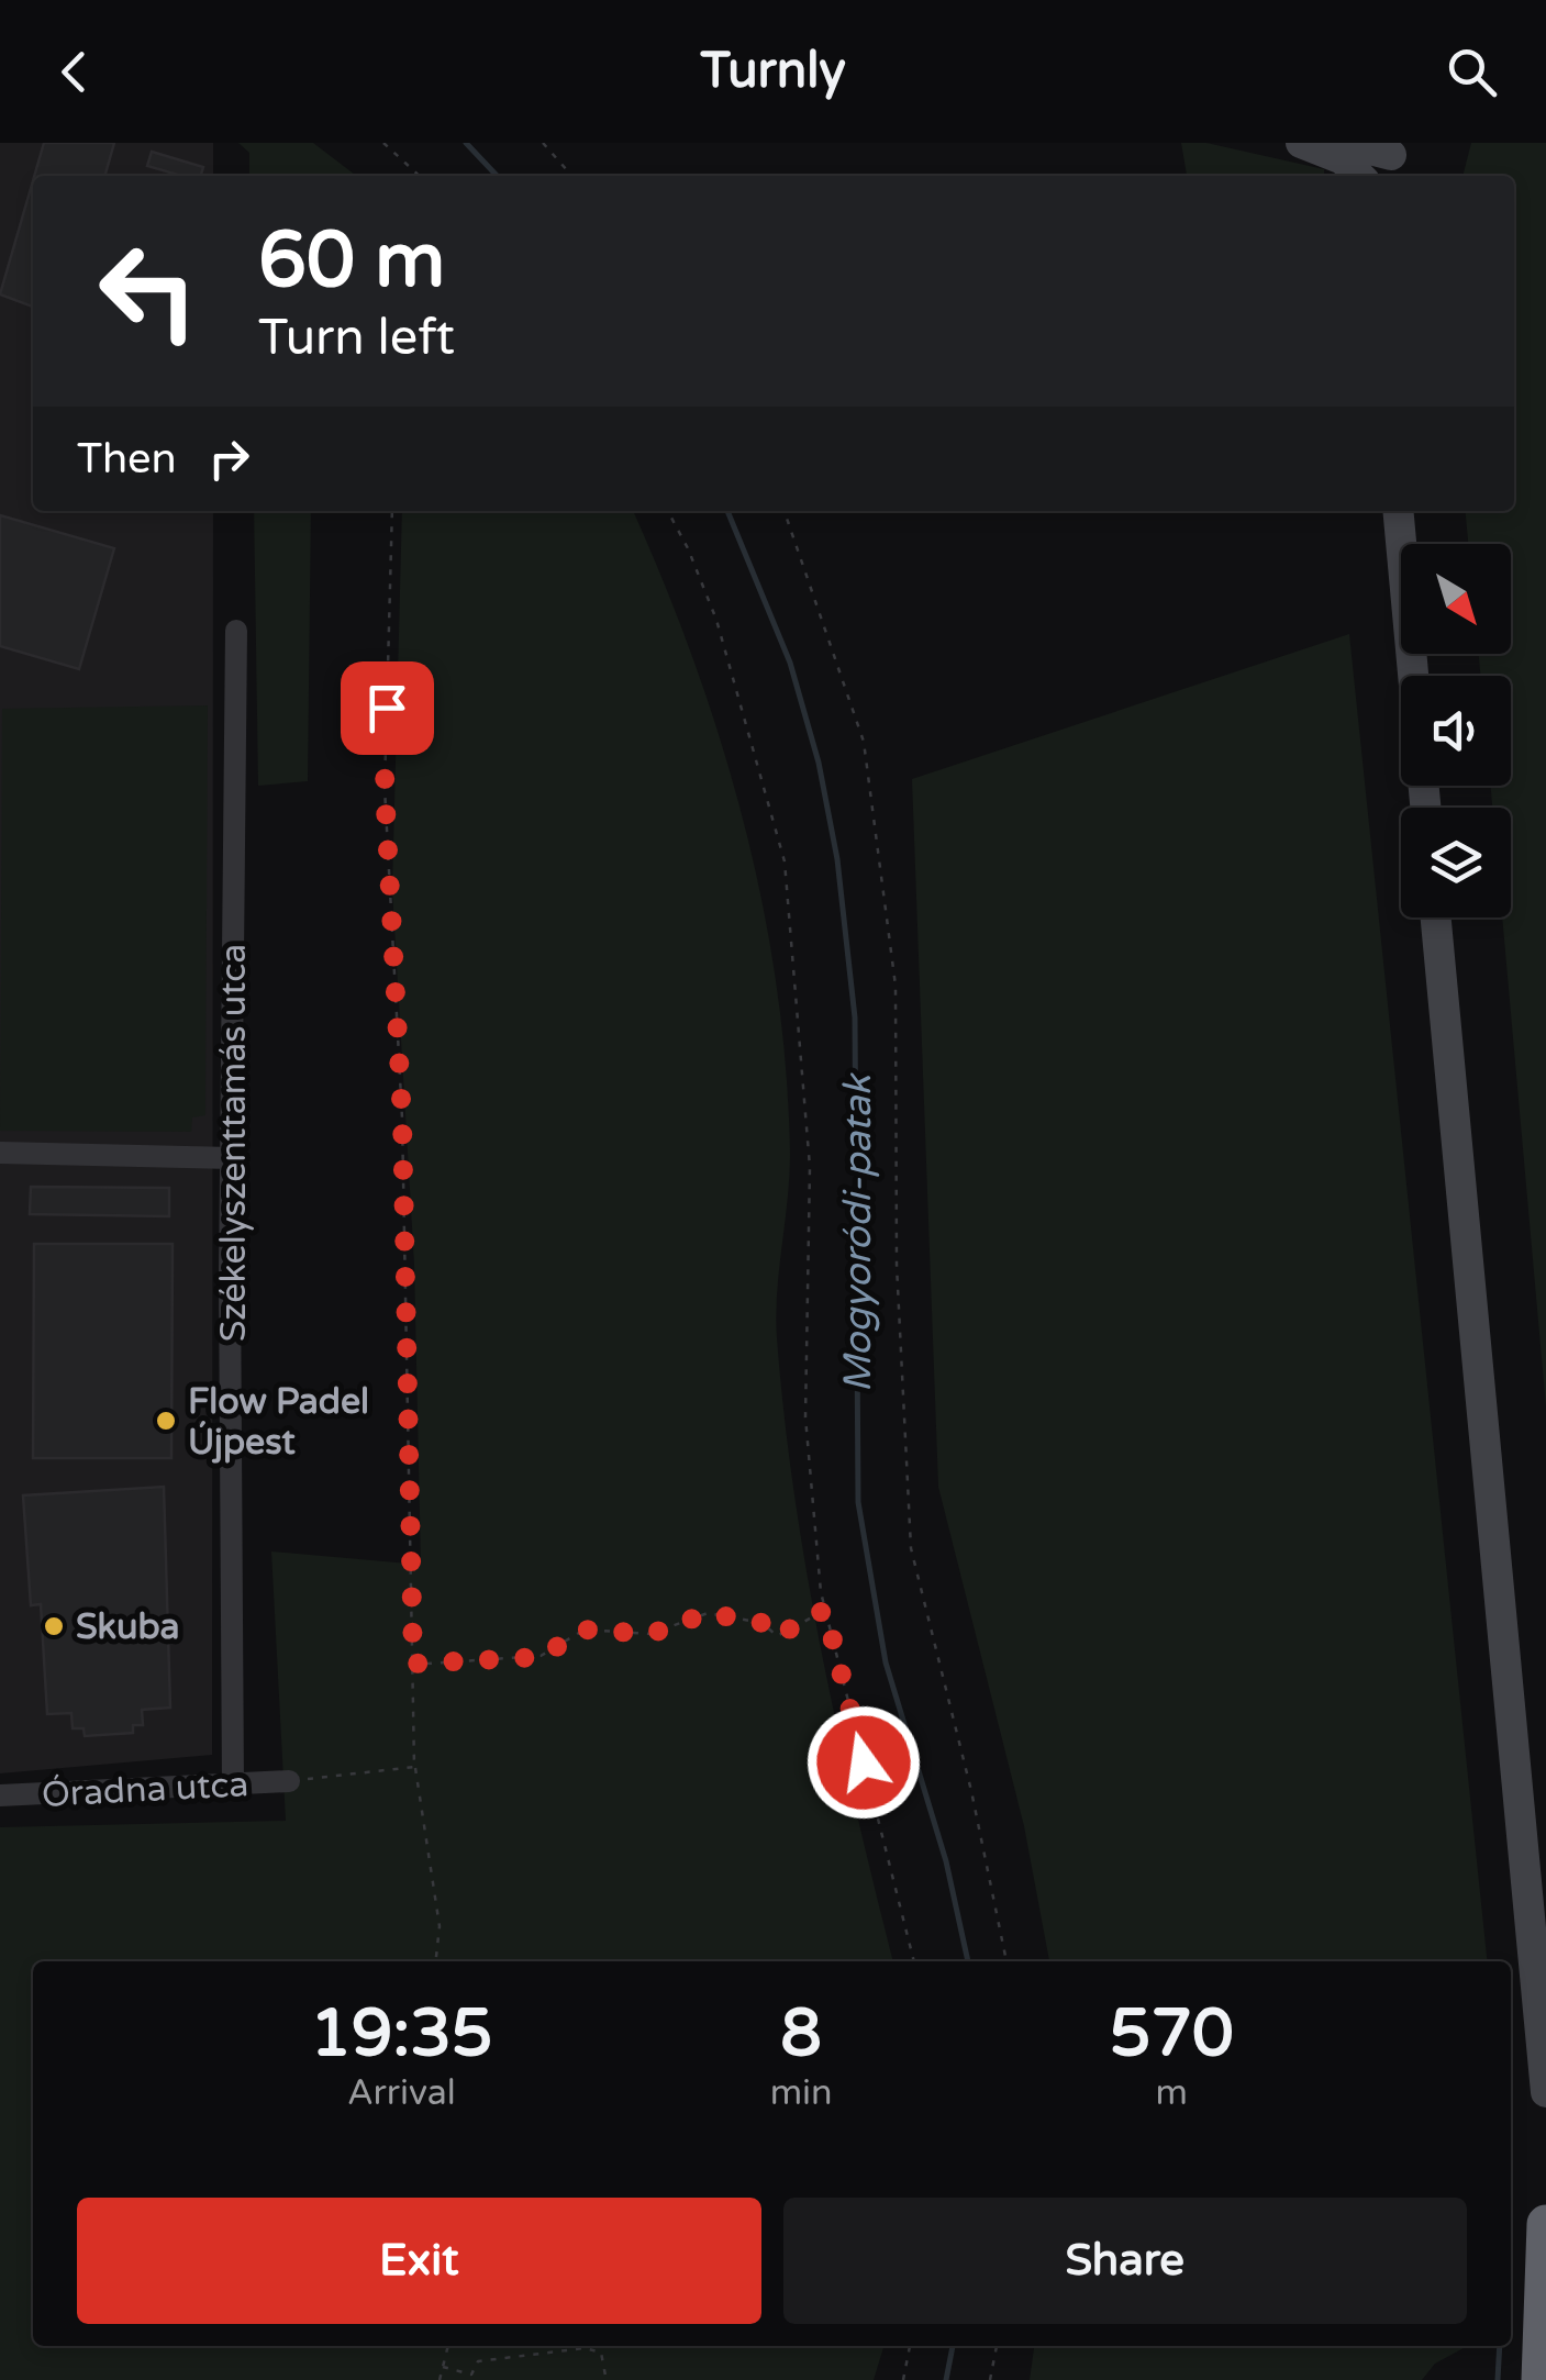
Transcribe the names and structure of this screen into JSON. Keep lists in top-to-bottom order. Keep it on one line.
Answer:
{"streets":{"street":["Székelyszenttamás utca","Óradna utca"]},"crossings":[["Székelyszenttamás utca","Óradna utca"]],"water":["Mogyoródi-patak"],"places":["Flow Padel Újpest","Skuba"],"north":"bottom right","page":{"header":"Turnly","turn":["60 m","Turn left"],"then":"Then","eta":["19:35","Arrival","8","min","570","m"],"buttons":["Exit","Share"]}}
